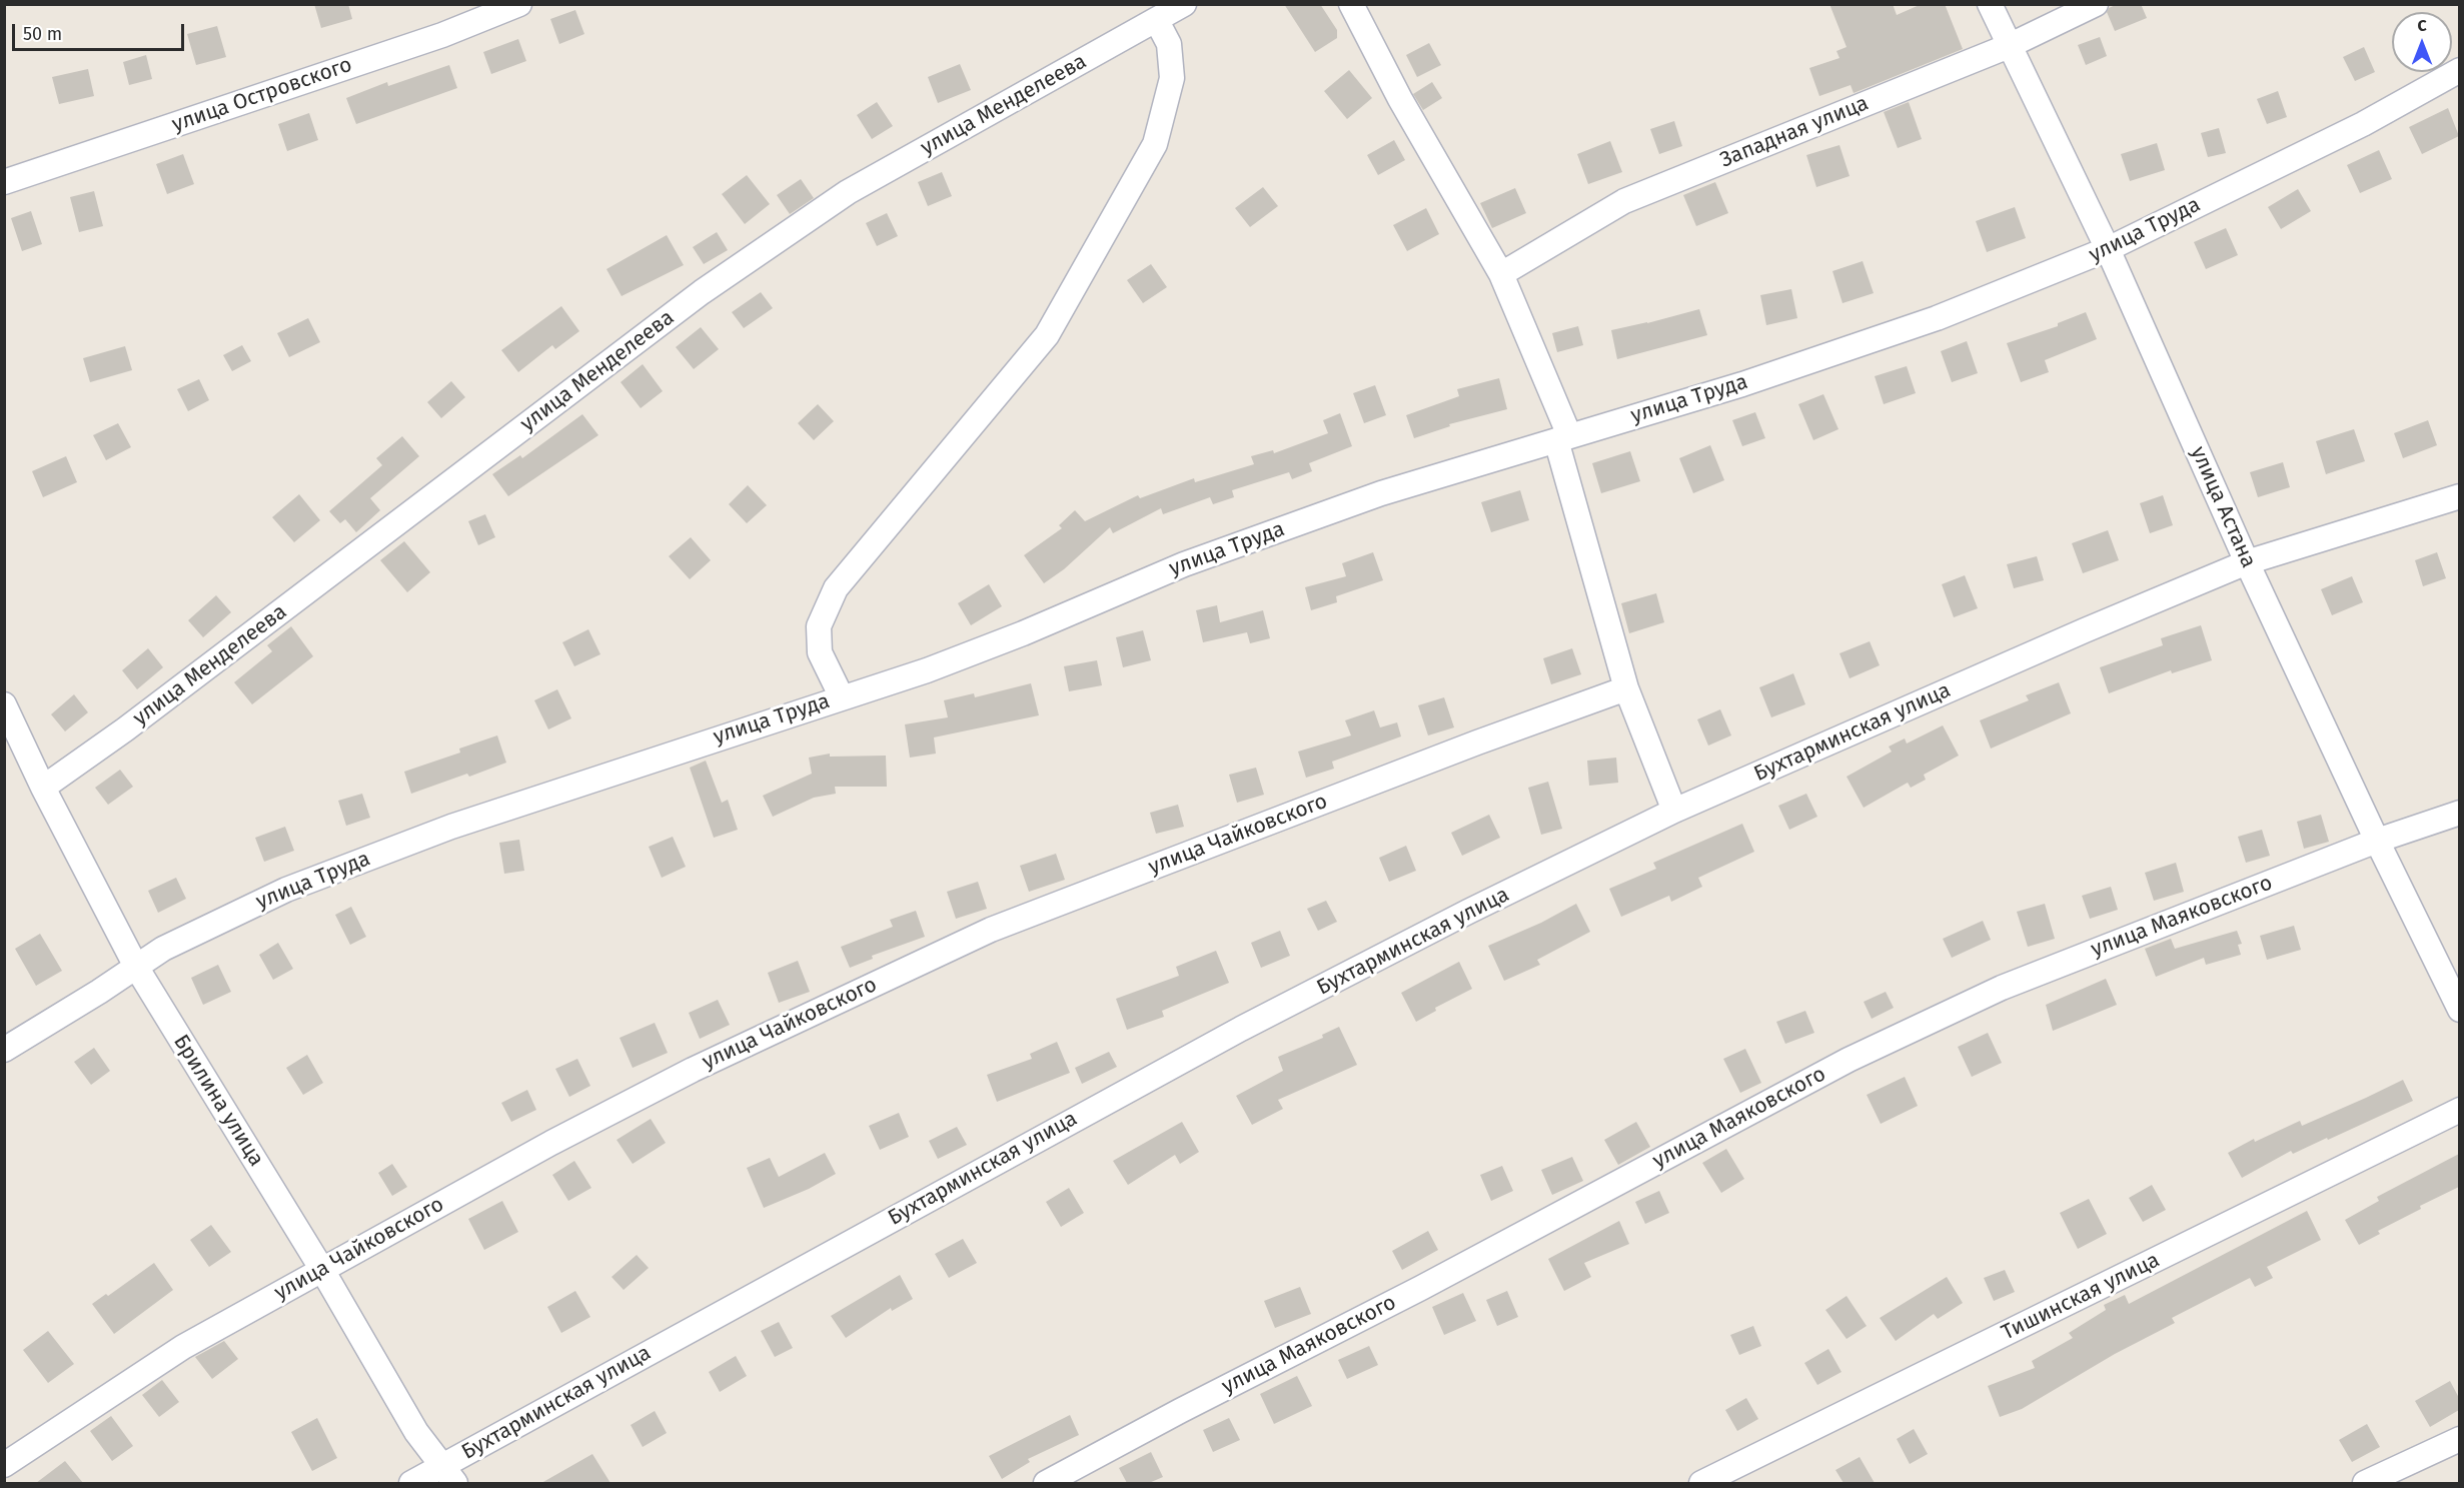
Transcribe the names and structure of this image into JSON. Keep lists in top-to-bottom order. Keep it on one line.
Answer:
{"streets":{"street":["улица Островского","улица Менделеева","Западная улица","улица Труда","улица Астана","Бухтарминская улица","улица Чайковского","улица Маяковского","Брилина улица","Тишинская улица"]},"crossings":[["улица Менделеева","Брилина улица"],["Западная улица","улица Астана"],["улица Труда","улица Астана"],["улица Труда","Брилина улица"],["улица Астана","Бухтарминская улица"],["улица Астана","улица Маяковского"],["Бухтарминская улица","Брилина улица"],["улица Чайковского","Брилина улица"]],"scale_bar":"50 m","north":"top"}
